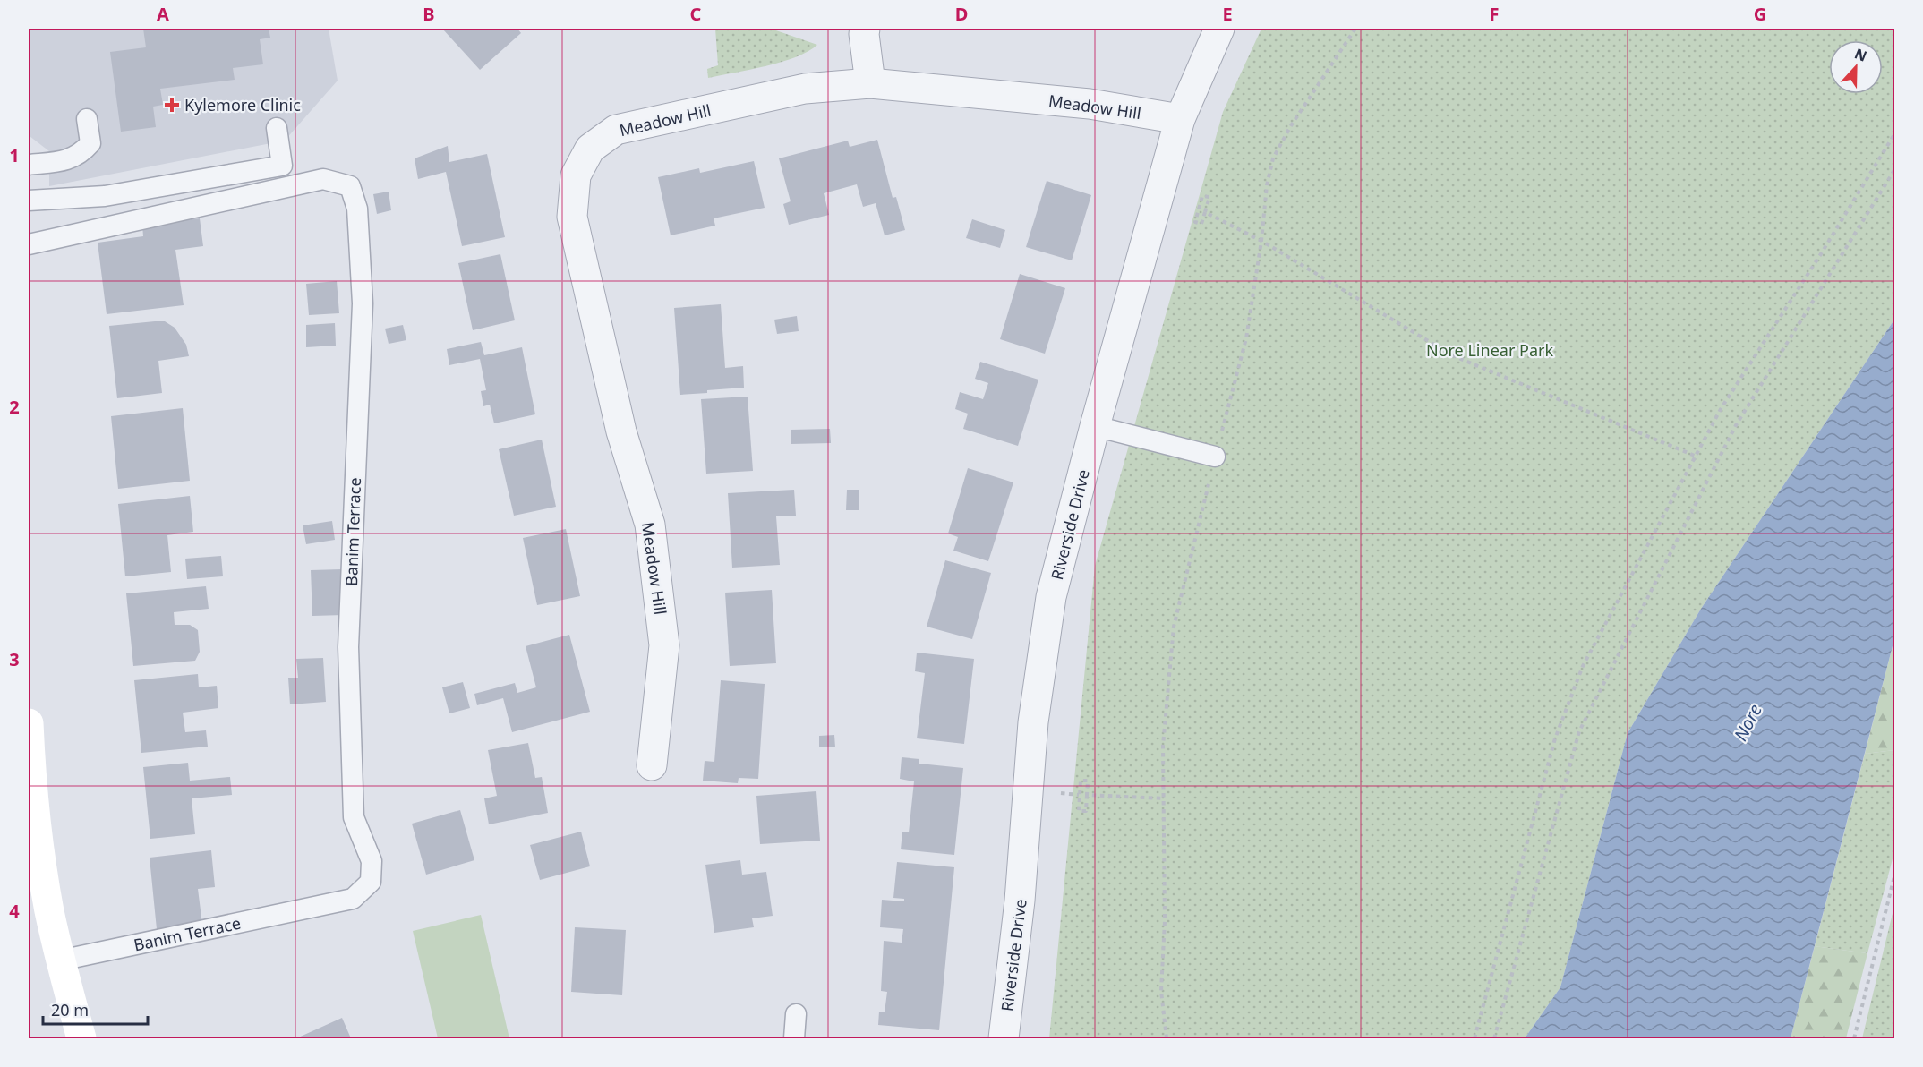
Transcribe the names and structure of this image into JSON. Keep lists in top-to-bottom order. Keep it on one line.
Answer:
{"streets":{"street":["Meadow Hill","Riverside Drive"],"lane":["Banim Terrace"]},"crossings":[["Meadow Hill","Riverside Drive"]],"water":["Nore"],"parks":["Nore Linear Park"],"places":{"health":["Kylemore Clinic"]},"scale_bar":"20 m","north":"top","grid":{"columns":["A","B","C","D","E","F","G"],"rows":["1","2","3","4"]}}
